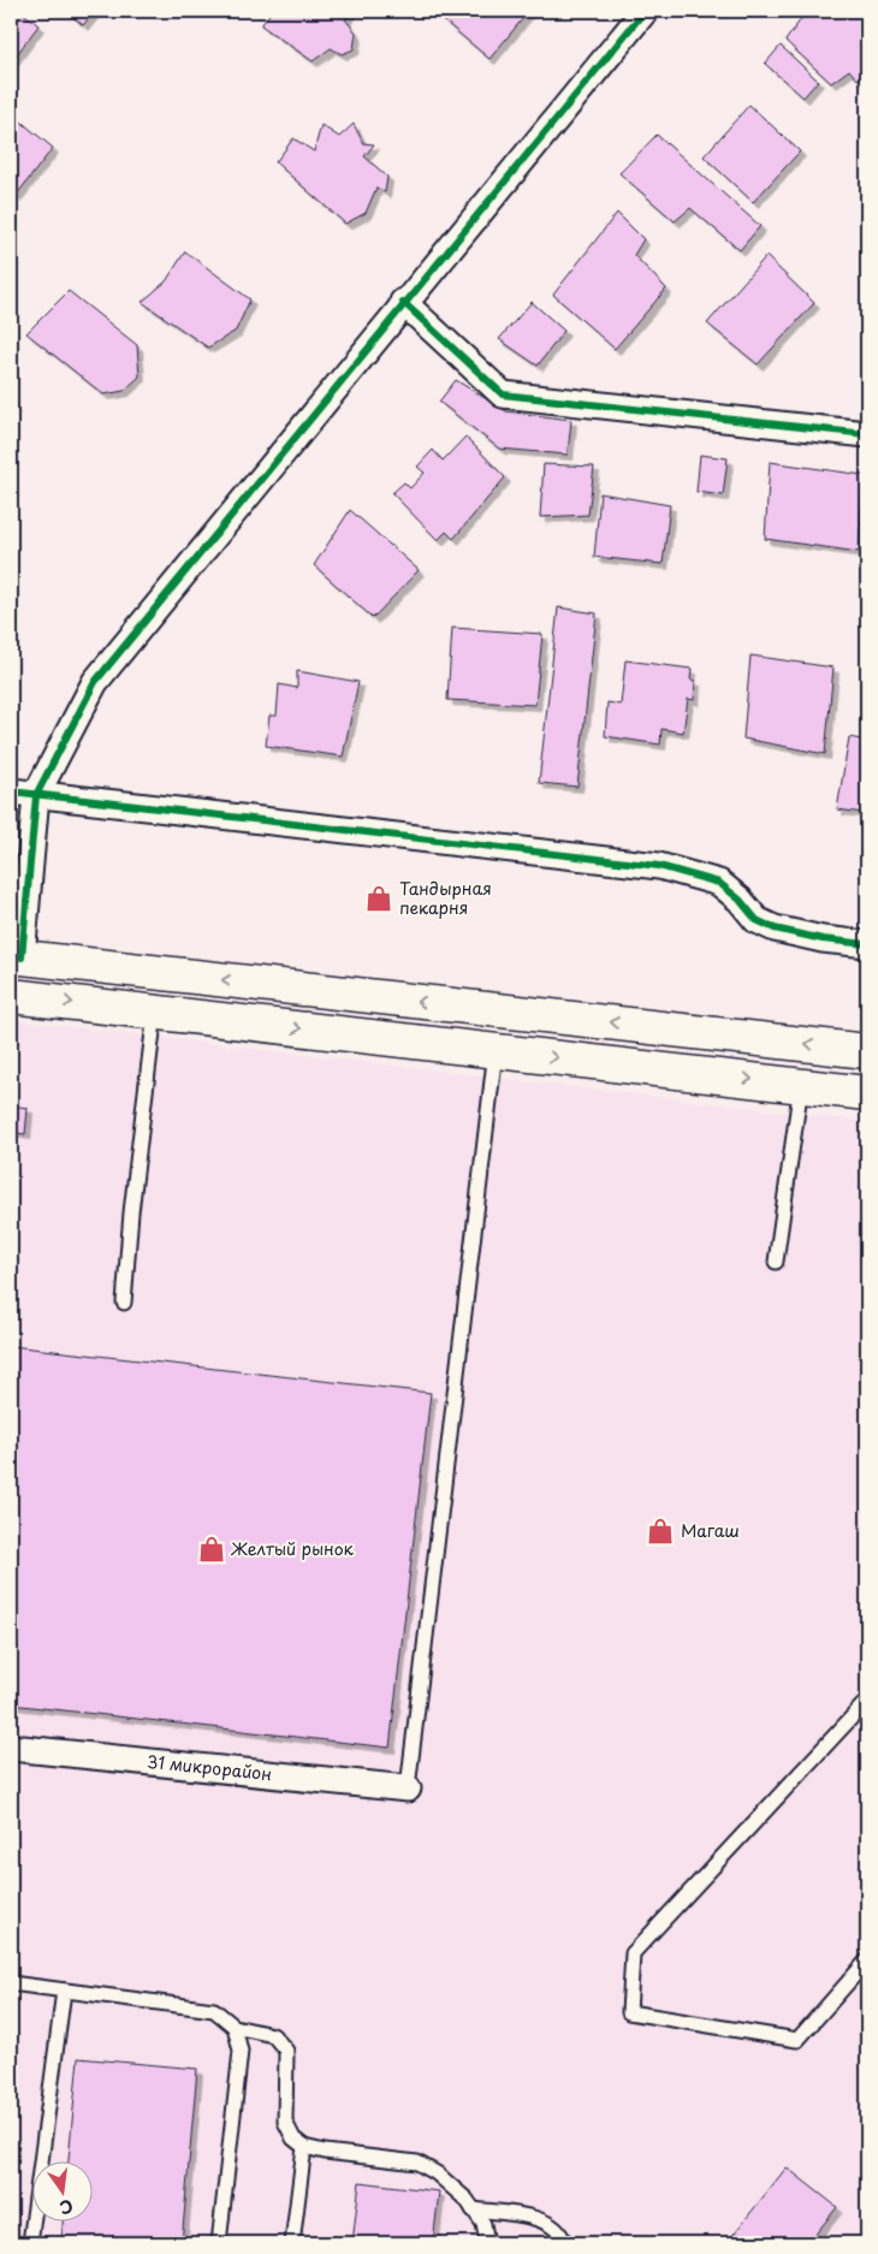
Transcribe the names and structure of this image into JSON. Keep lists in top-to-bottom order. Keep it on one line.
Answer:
{"streets":{"street":["31 микрорайон"]},"places":{"shop":["Тандырная пекарня","Магаш","Желтый рынок"]},"north":"bottom"}
